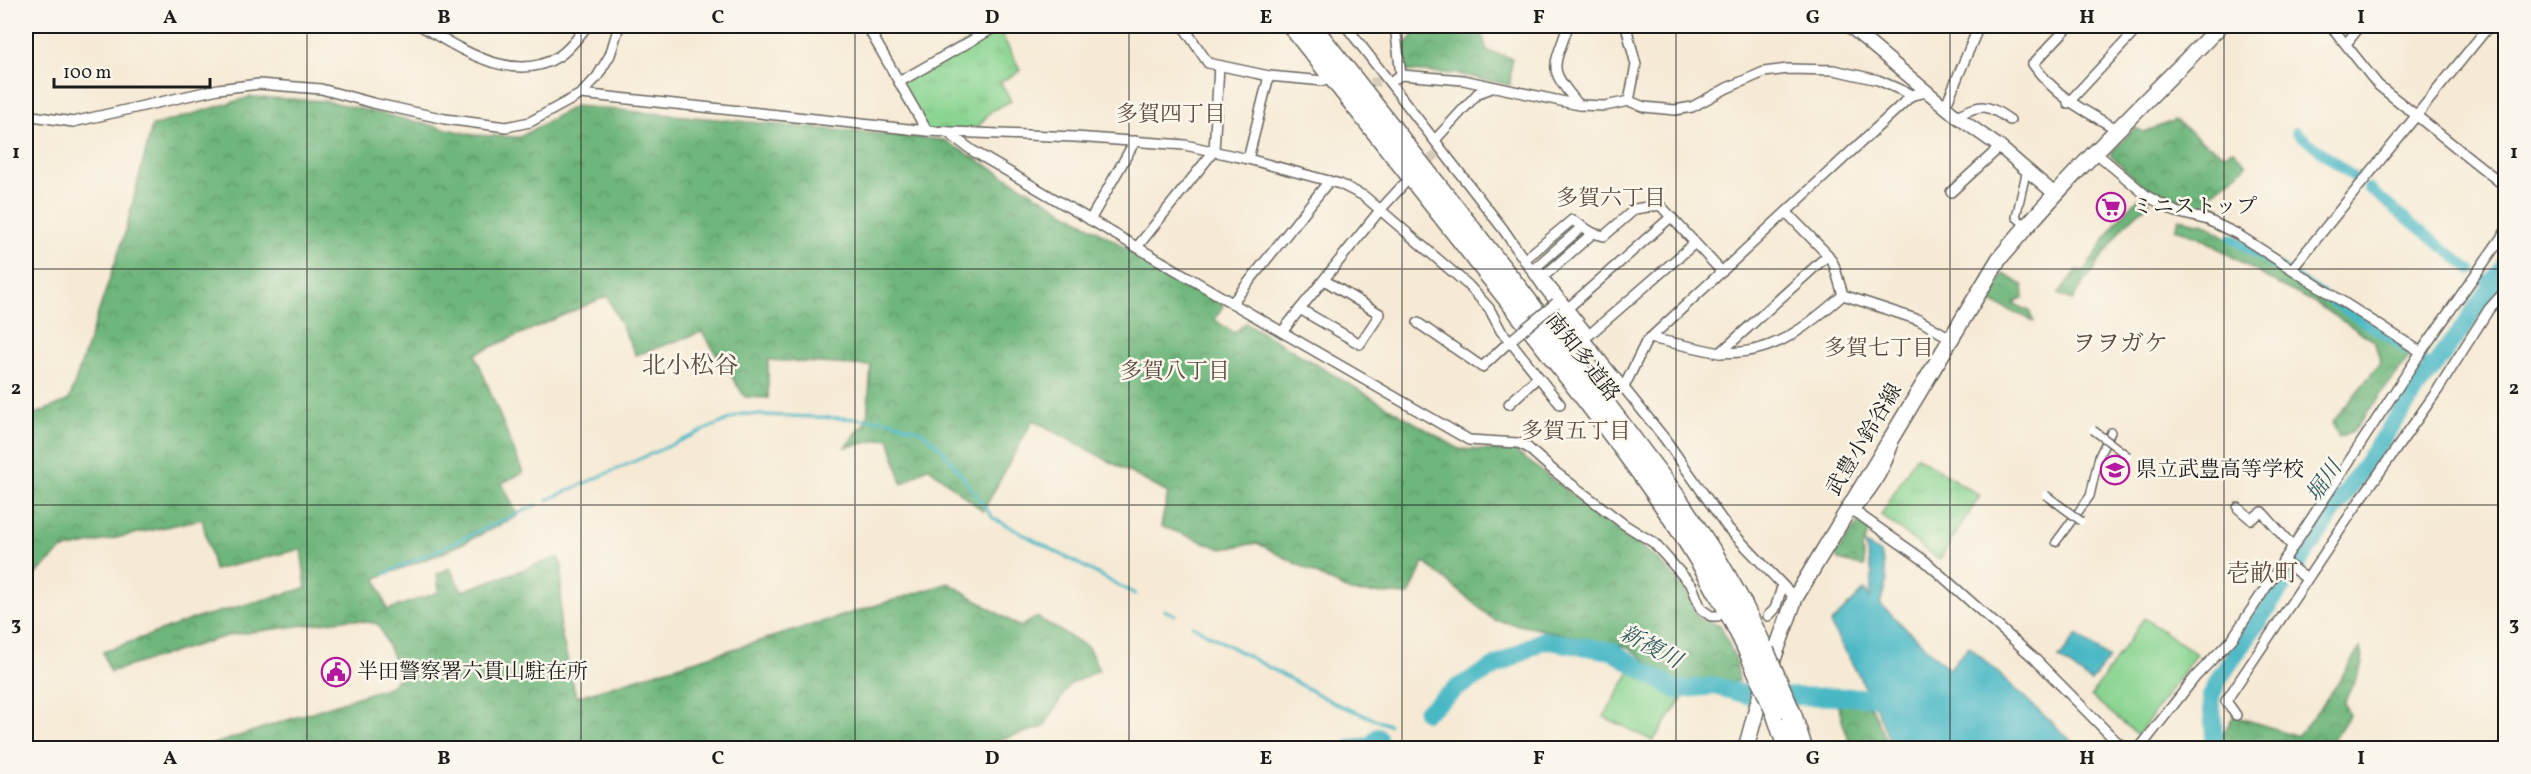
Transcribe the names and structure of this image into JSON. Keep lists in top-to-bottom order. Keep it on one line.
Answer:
{"streets":{"highway":["南知多道路"],"main road":["武豊小鈴谷線"]},"crossings":[["南知多道路","武豊小鈴谷線"]],"districts":["多賀四丁目","多賀六丁目","ヲヲガケ","多賀七丁目","北小松谷","多賀八丁目","多賀五丁目","壱畝町"],"water":["堀川","新複川"],"places":{"supermarket":["ミニストップ"],"school or university":["県立武豊高等学校"],"public building":["半田警察署六貫山駐在所"]},"scale_bar":"100 m","grid":{"columns":["A","B","C","D","E","F","G","H","I"],"rows":["1","2","3"]}}
